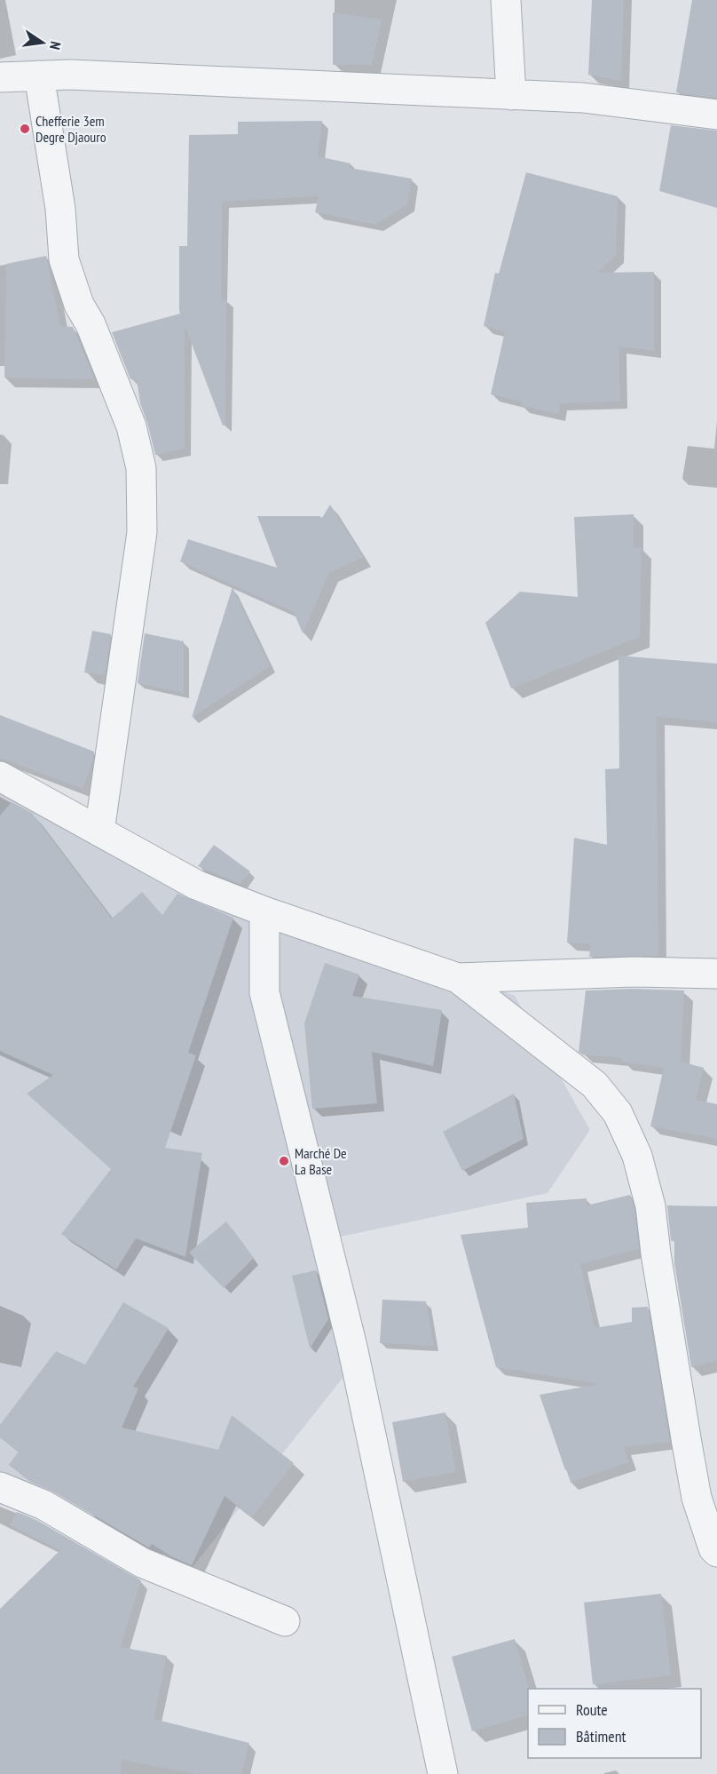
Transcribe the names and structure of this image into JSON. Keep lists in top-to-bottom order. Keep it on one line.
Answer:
{"places":["Chefferie 3em Degre Djaouro","Marché De La Base"],"legend":["Route","Bâtiment"],"north":"right"}
